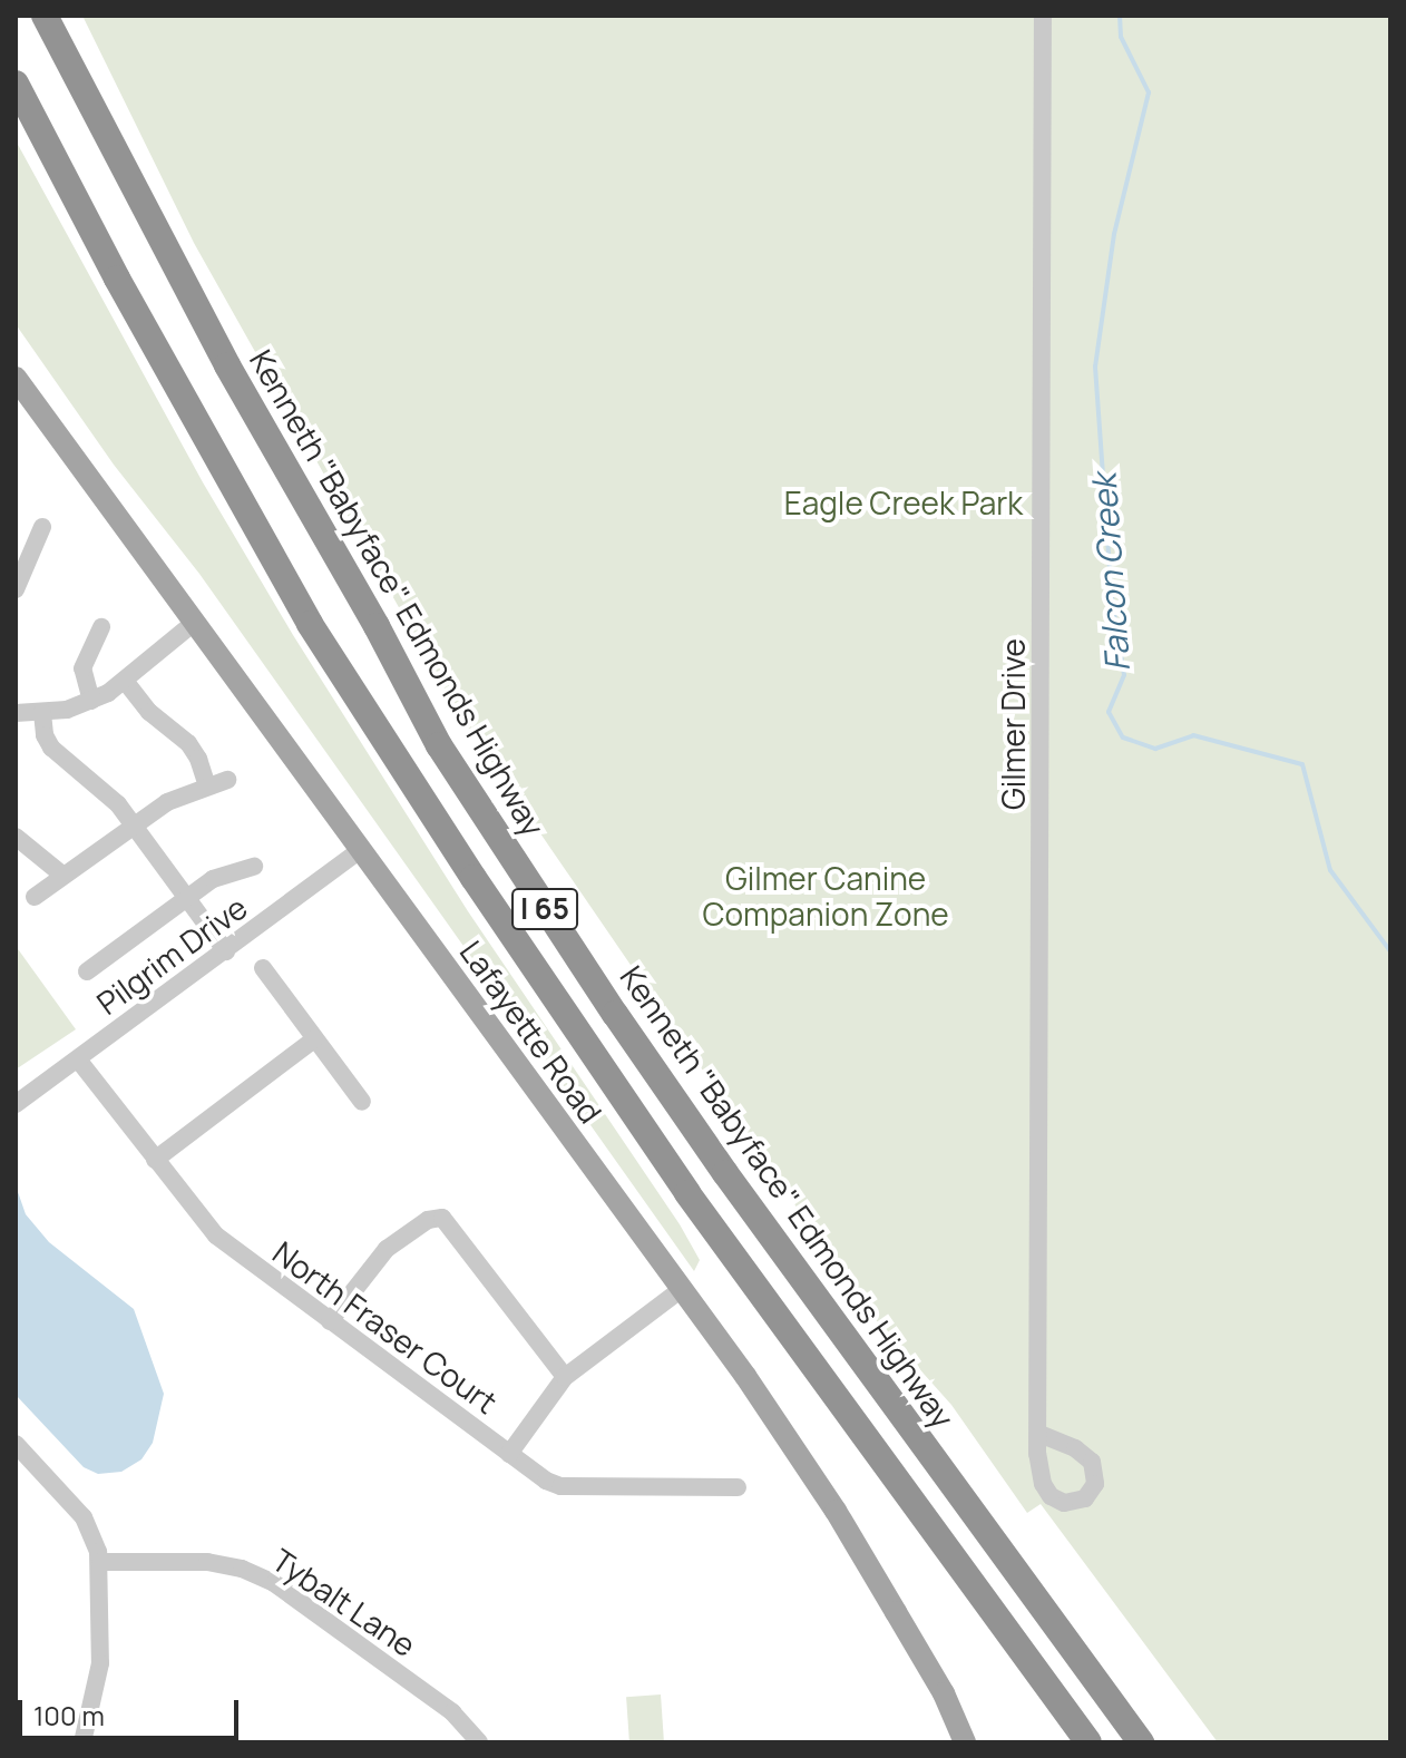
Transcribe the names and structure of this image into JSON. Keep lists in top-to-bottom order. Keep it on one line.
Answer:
{"streets":{"highway":["Kenneth \"Babyface\" Edmonds Highway","I 65"],"main road":["Lafayette Road"],"street":["Gilmer Drive","Pilgrim Drive","North Fraser Court","Tybalt Lane"]},"crossings":[["Pilgrim Drive","Lafayette Road"],["Pilgrim Drive","North Fraser Court"]],"water":["Falcon Creek"],"parks":["Eagle Creek Park","Gilmer Canine Companion Zone"],"scale_bar":"100 m"}
